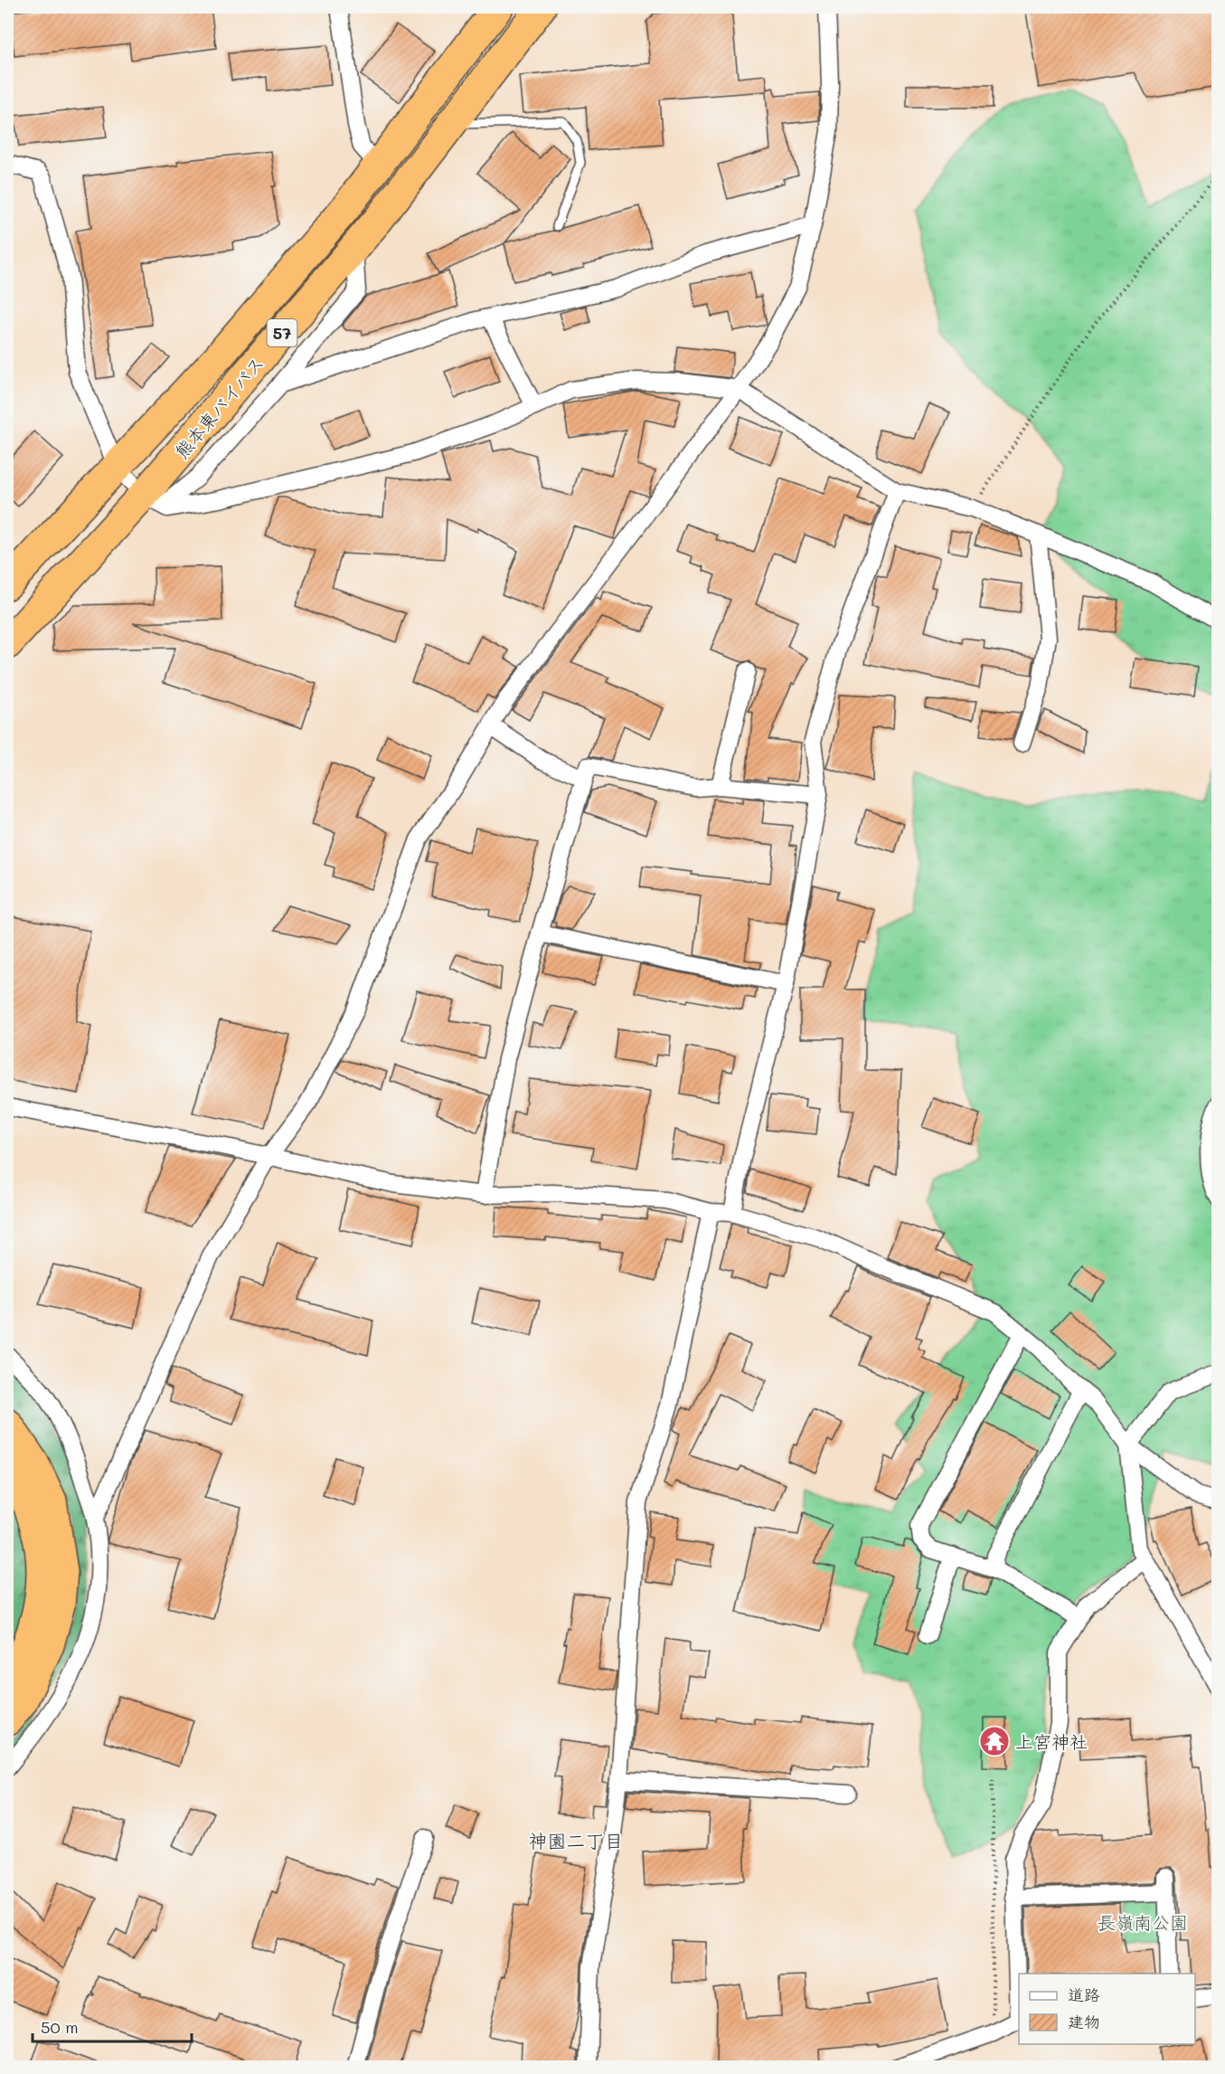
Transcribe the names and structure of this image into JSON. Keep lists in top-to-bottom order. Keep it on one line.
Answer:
{"streets":{"highway":["57","熊本東バイパス"]},"districts":["神園二丁目"],"parks":["長嶺南公園"],"places":{"temple":["上宮神社"]},"legend":["道路","建物"],"scale_bar":"50 m"}
